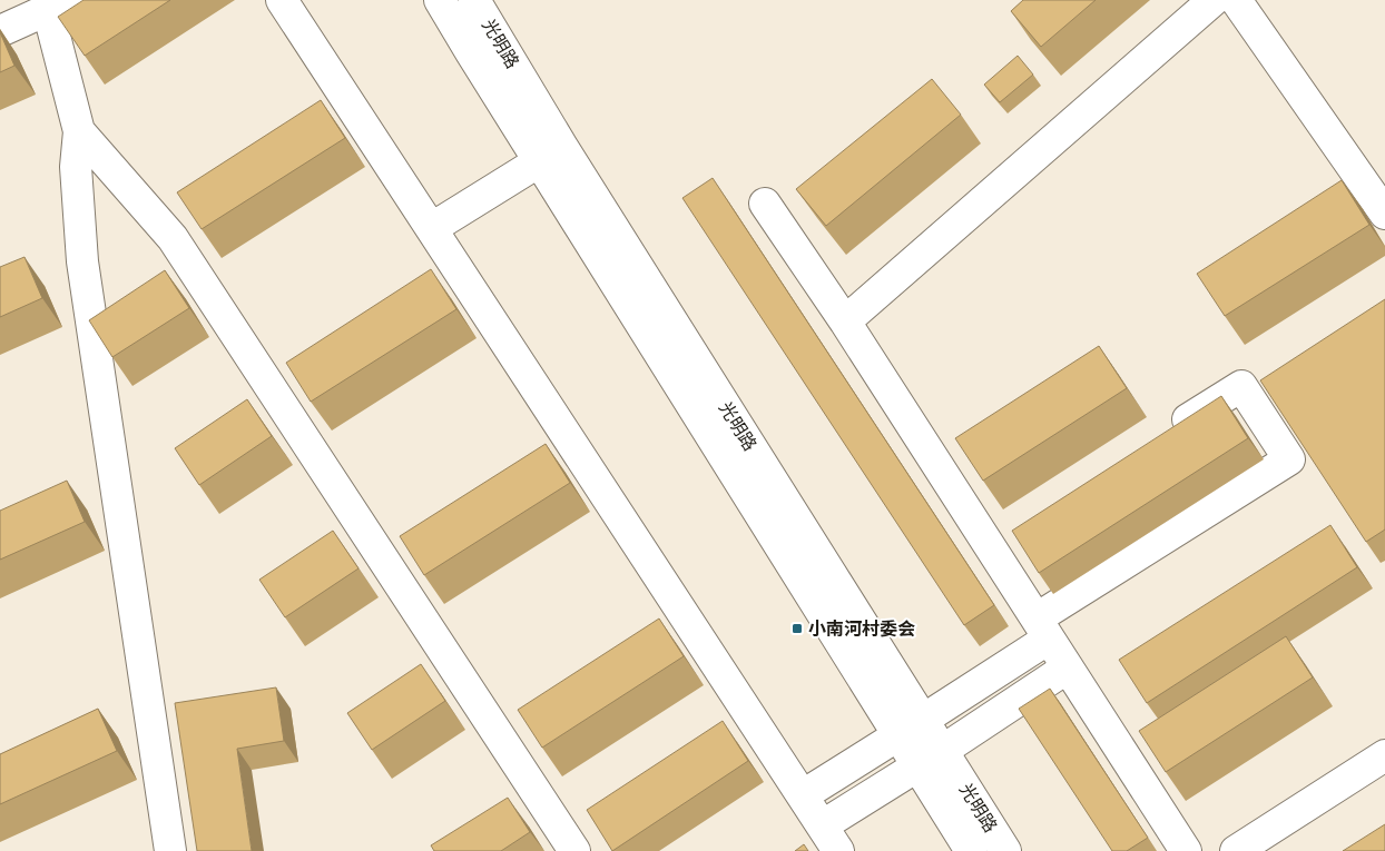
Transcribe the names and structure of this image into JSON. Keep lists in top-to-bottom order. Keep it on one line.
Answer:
{"streets":{"street":["光明路"]},"places":{"transit":["小南河村委会"]}}
